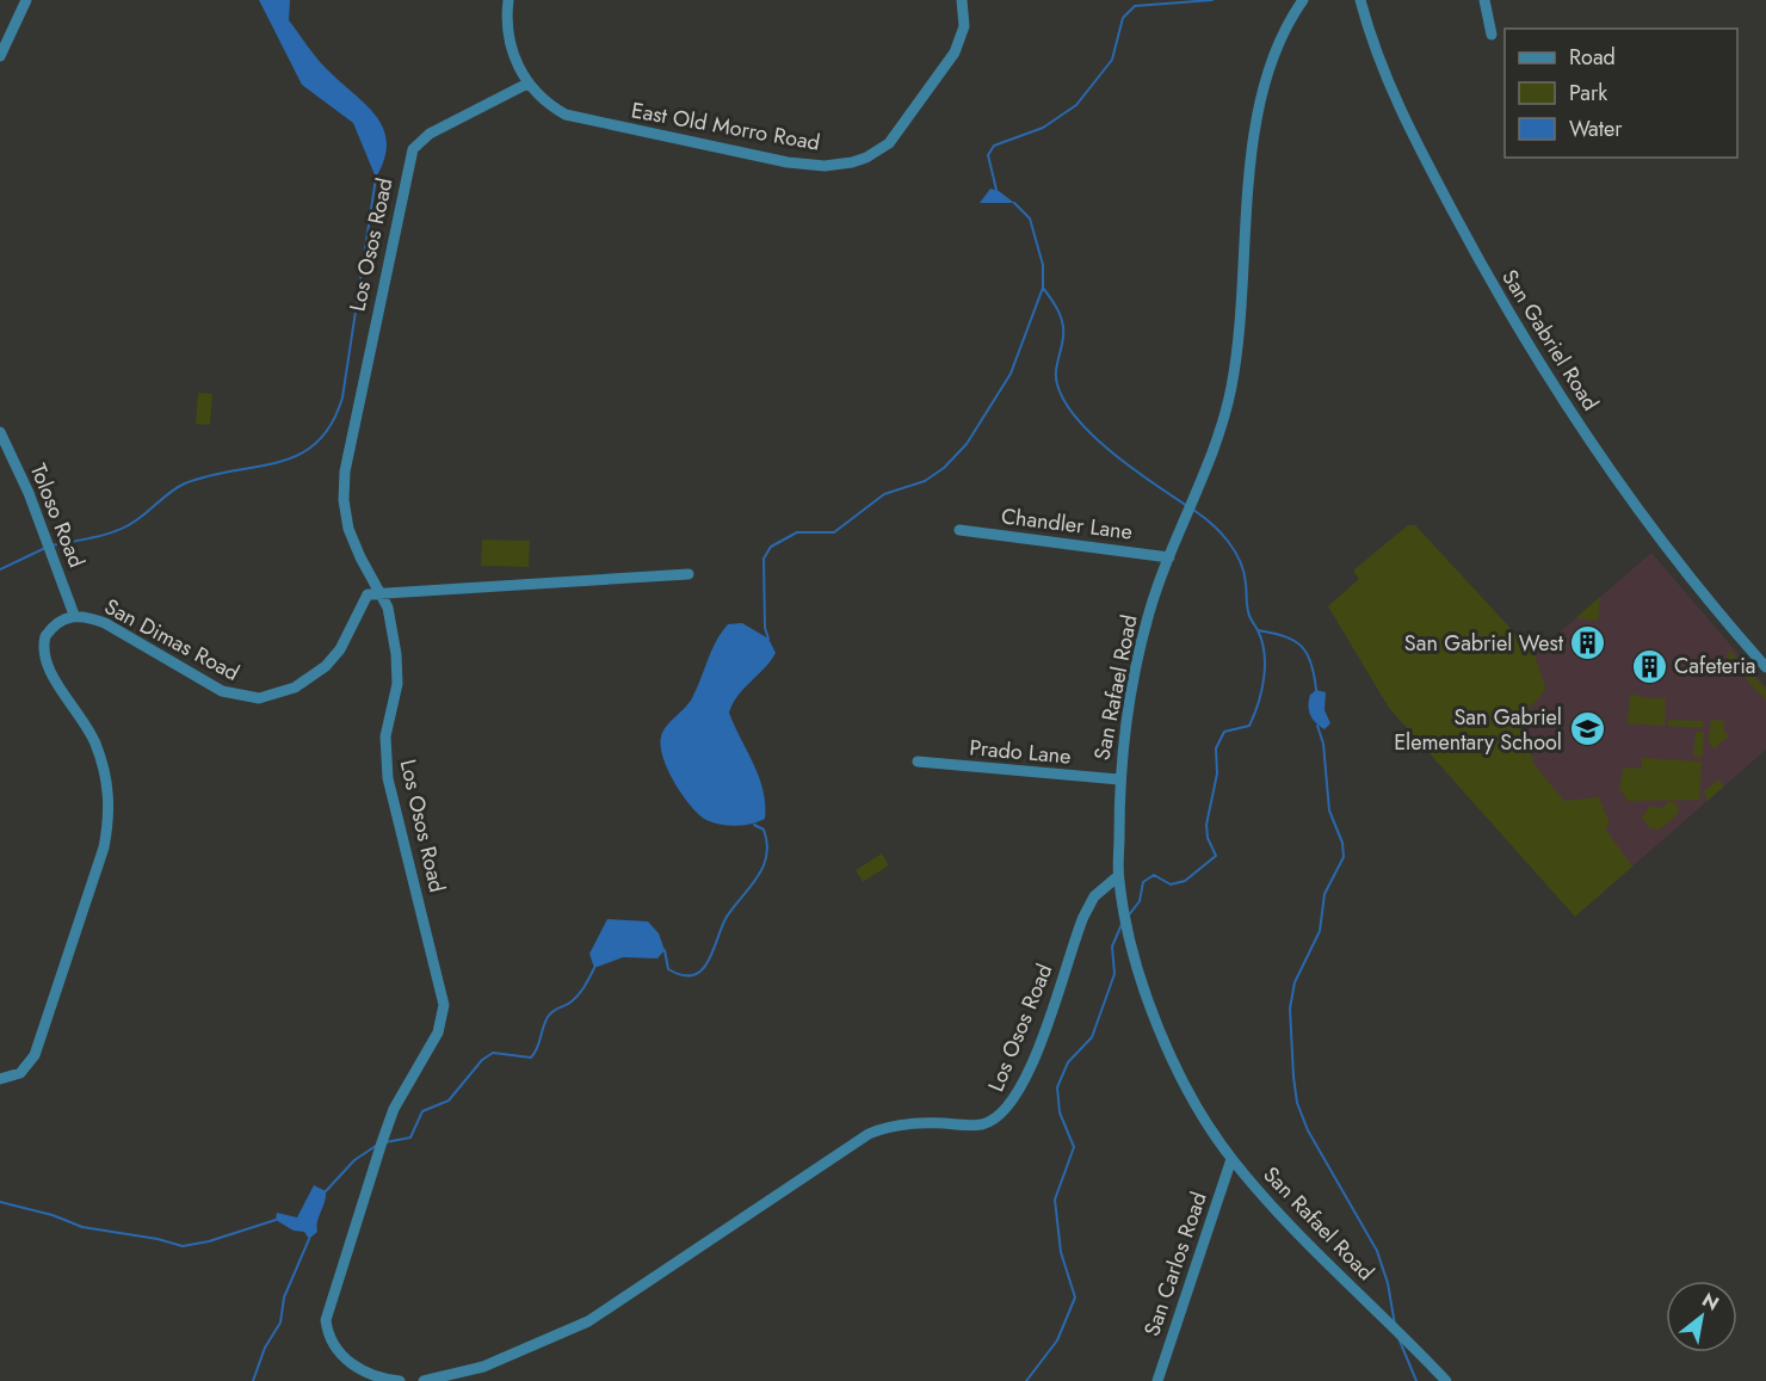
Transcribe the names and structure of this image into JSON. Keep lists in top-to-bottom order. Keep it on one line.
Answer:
{"streets":{"street":["East Old Morro Road","Los Osos Road","San Gabriel Road","Toloso Road","Chandler Lane","San Dimas Road","San Rafael Road","Prado Lane","San Carlos Road"]},"crossings":[["East Old Morro Road","Los Osos Road"],["Los Osos Road","San Dimas Road"],["Los Osos Road","San Rafael Road"],["Toloso Road","San Dimas Road"],["Chandler Lane","San Rafael Road"],["San Rafael Road","Prado Lane"],["San Rafael Road","San Carlos Road"]],"places":{"building":["San Gabriel West","Cafeteria"],"school or university":["San Gabriel Elementary School"]},"legend":["Road","Park","Water"],"north":"top right"}
